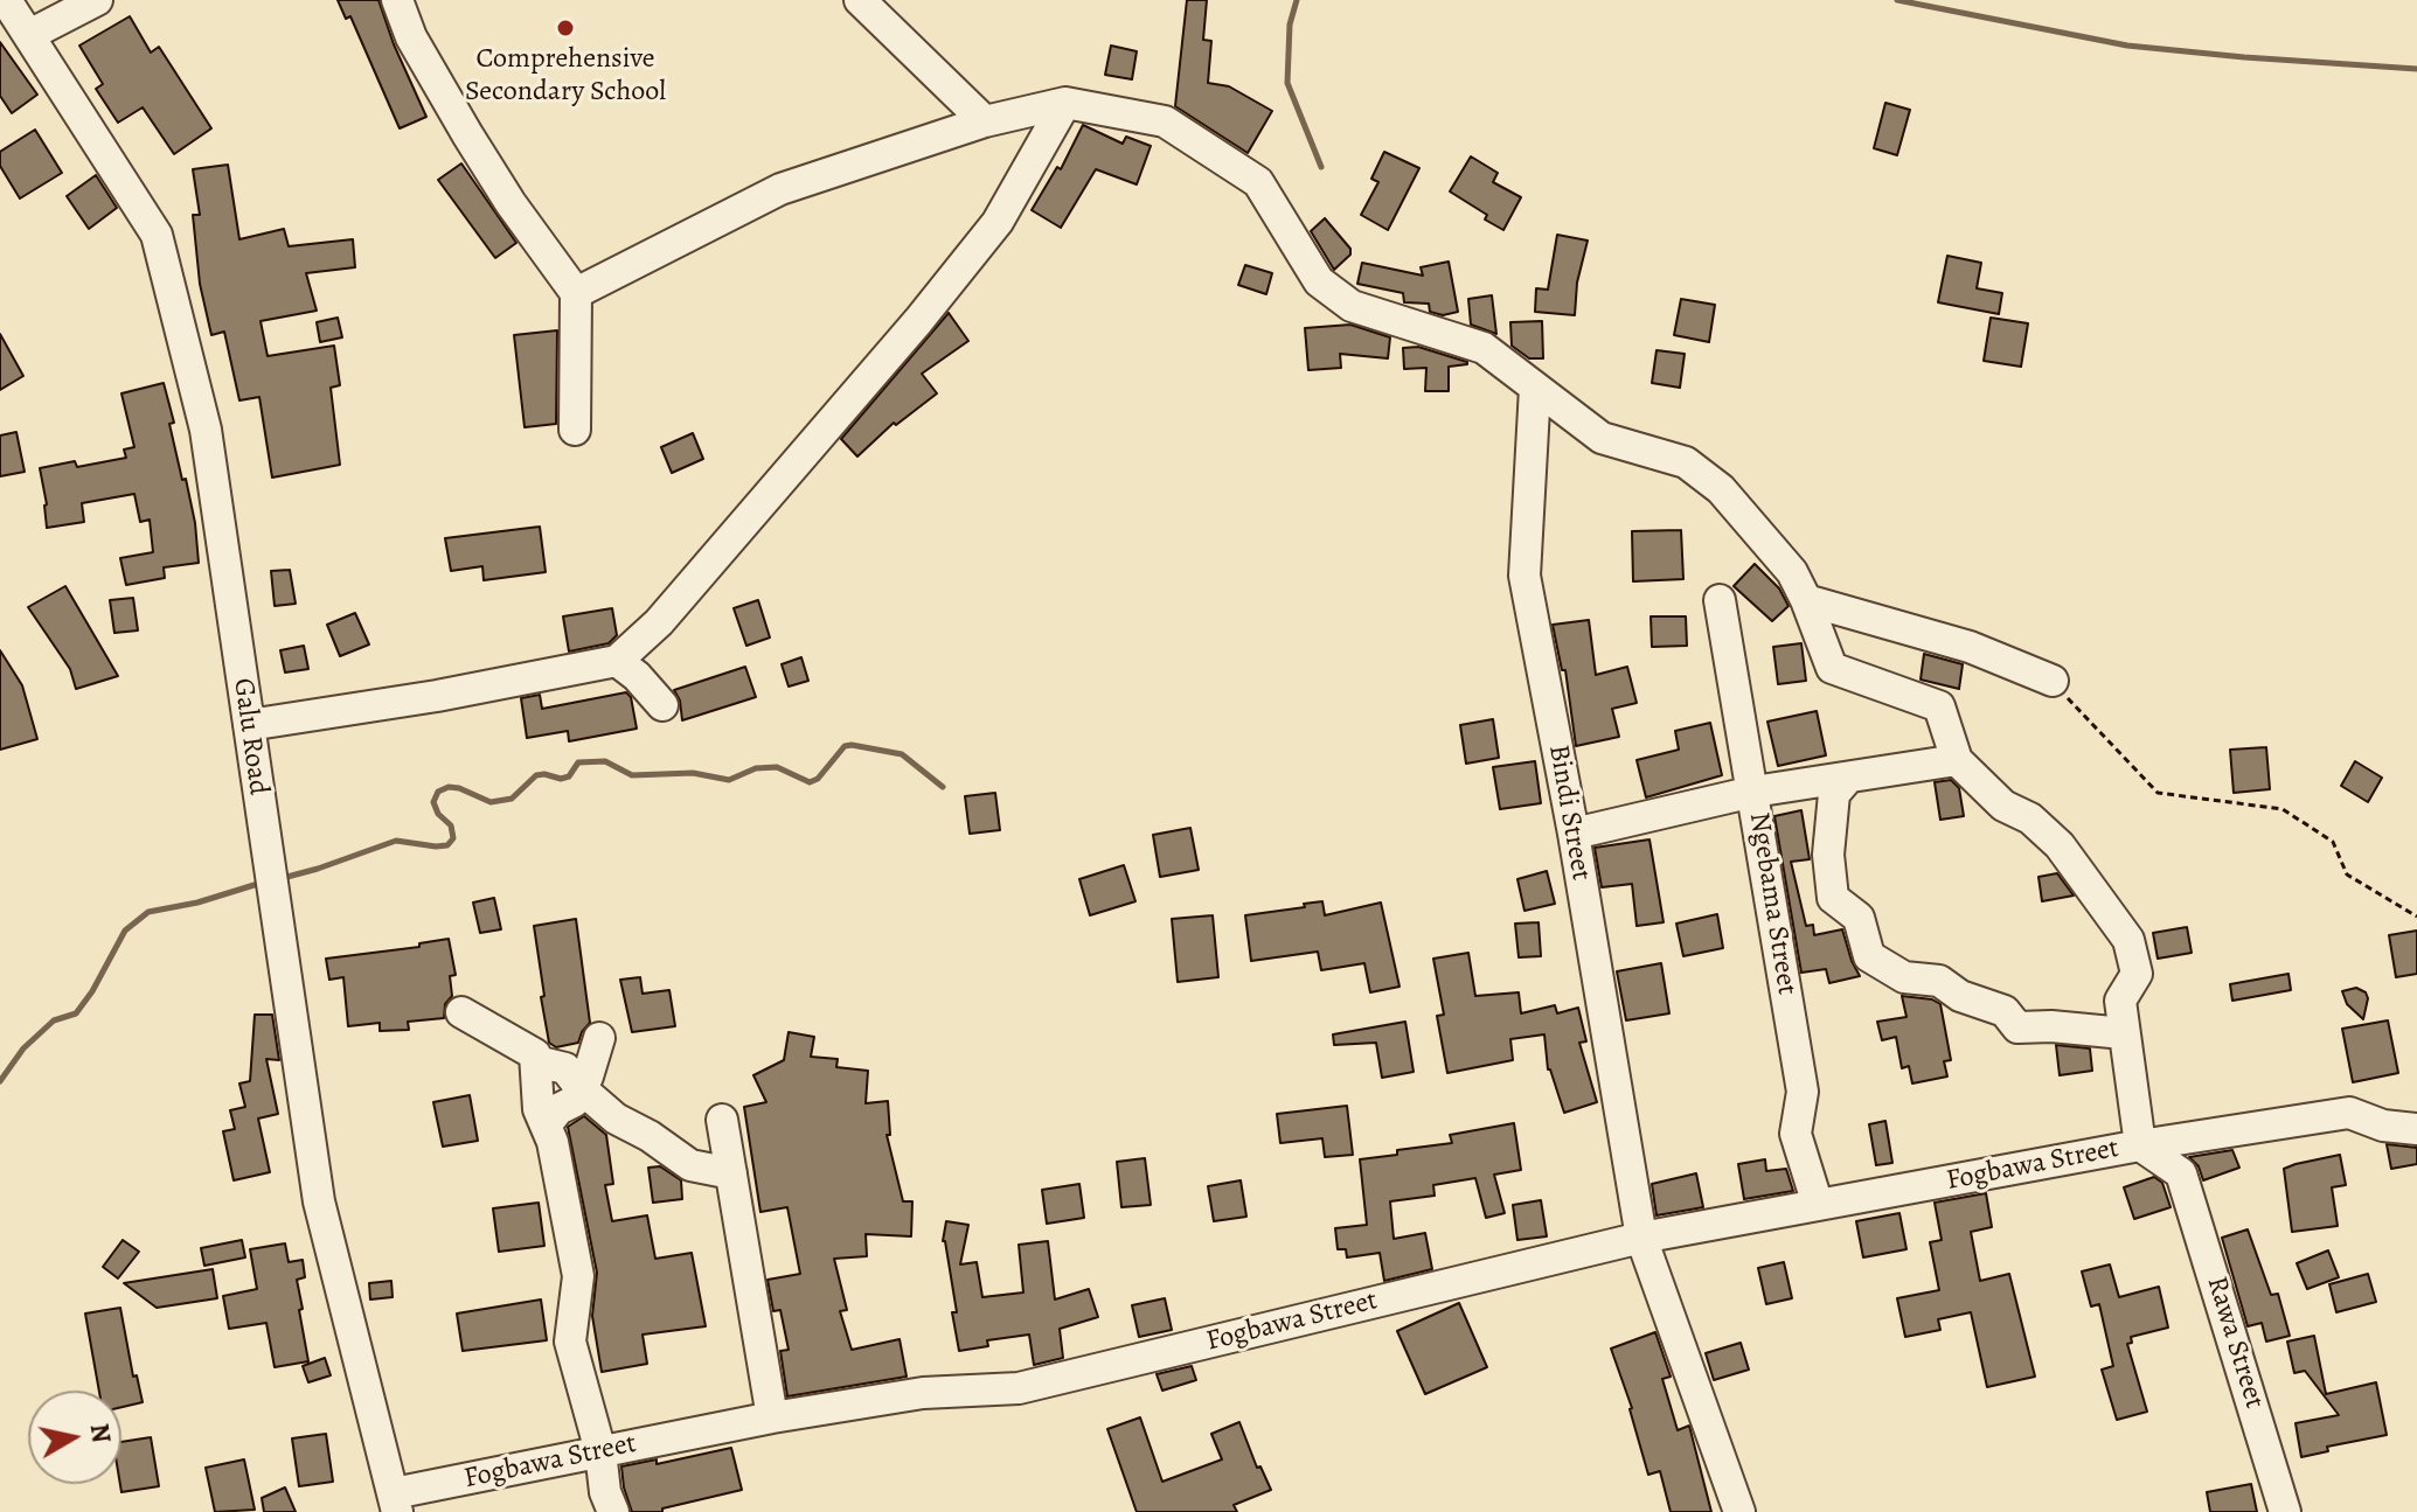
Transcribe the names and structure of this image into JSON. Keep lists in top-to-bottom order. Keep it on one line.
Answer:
{"streets":{"street":["Galu Road","Bindi Street","Ngebama Street","Fogbawa Street","Rawa Street"]},"crossings":[["Galu Road","Fogbawa Street"],["Bindi Street","Fogbawa Street"],["Ngebama Street","Fogbawa Street"],["Fogbawa Street","Rawa Street"]],"places":["Comprehensive Secondary School"],"north":"right"}
